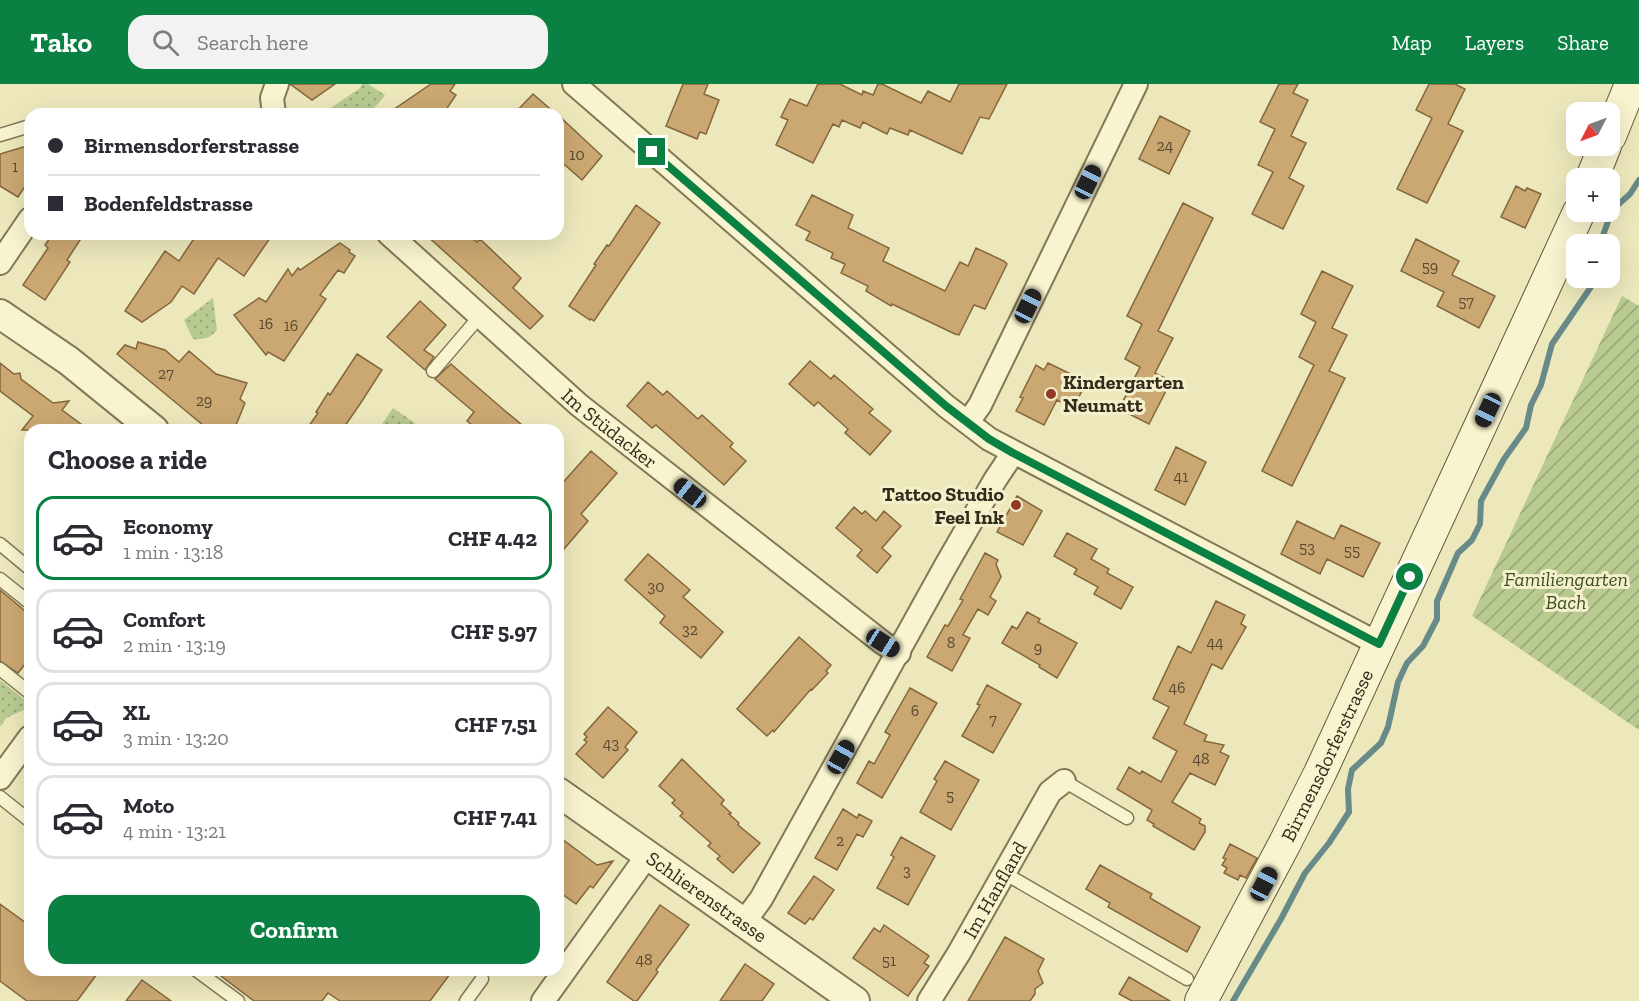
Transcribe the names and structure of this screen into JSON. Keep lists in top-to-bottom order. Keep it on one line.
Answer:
{"streets":{"main road":["Birmensdorferstrasse"],"street":["Im Stüdacker","Im Hanfland","Schlierenstrasse"]},"parks":["Familiengarten Bach"],"places":["Kindergarten Neumatt","Tattoo Studio Feel Ink"],"house_numbers":["24","10","1","59","57","16","16","27","29","41","53","55","30","32","8","44","9","46","6","7","43","48","5","2","3","48","51"],"north":"bottom left","page":{"header":"Tako","search":"Search here","nav":["Map","Layers","Share"],"map_buttons":["+","−"],"banner":["Birmensdorferstrasse","Bodenfeldstrasse"],"heading":"Choose a ride","list":[{"name":"Economy","note":"1 min · 13:18","value":"CHF 4.42"},{"name":"Comfort","note":"2 min · 13:19","value":"CHF 5.97"},{"name":"XL","note":"3 min · 13:20","value":"CHF 7.51"},{"name":"Moto","note":"4 min · 13:21","value":"CHF 7.41"}],"buttons":"Confirm"}}
